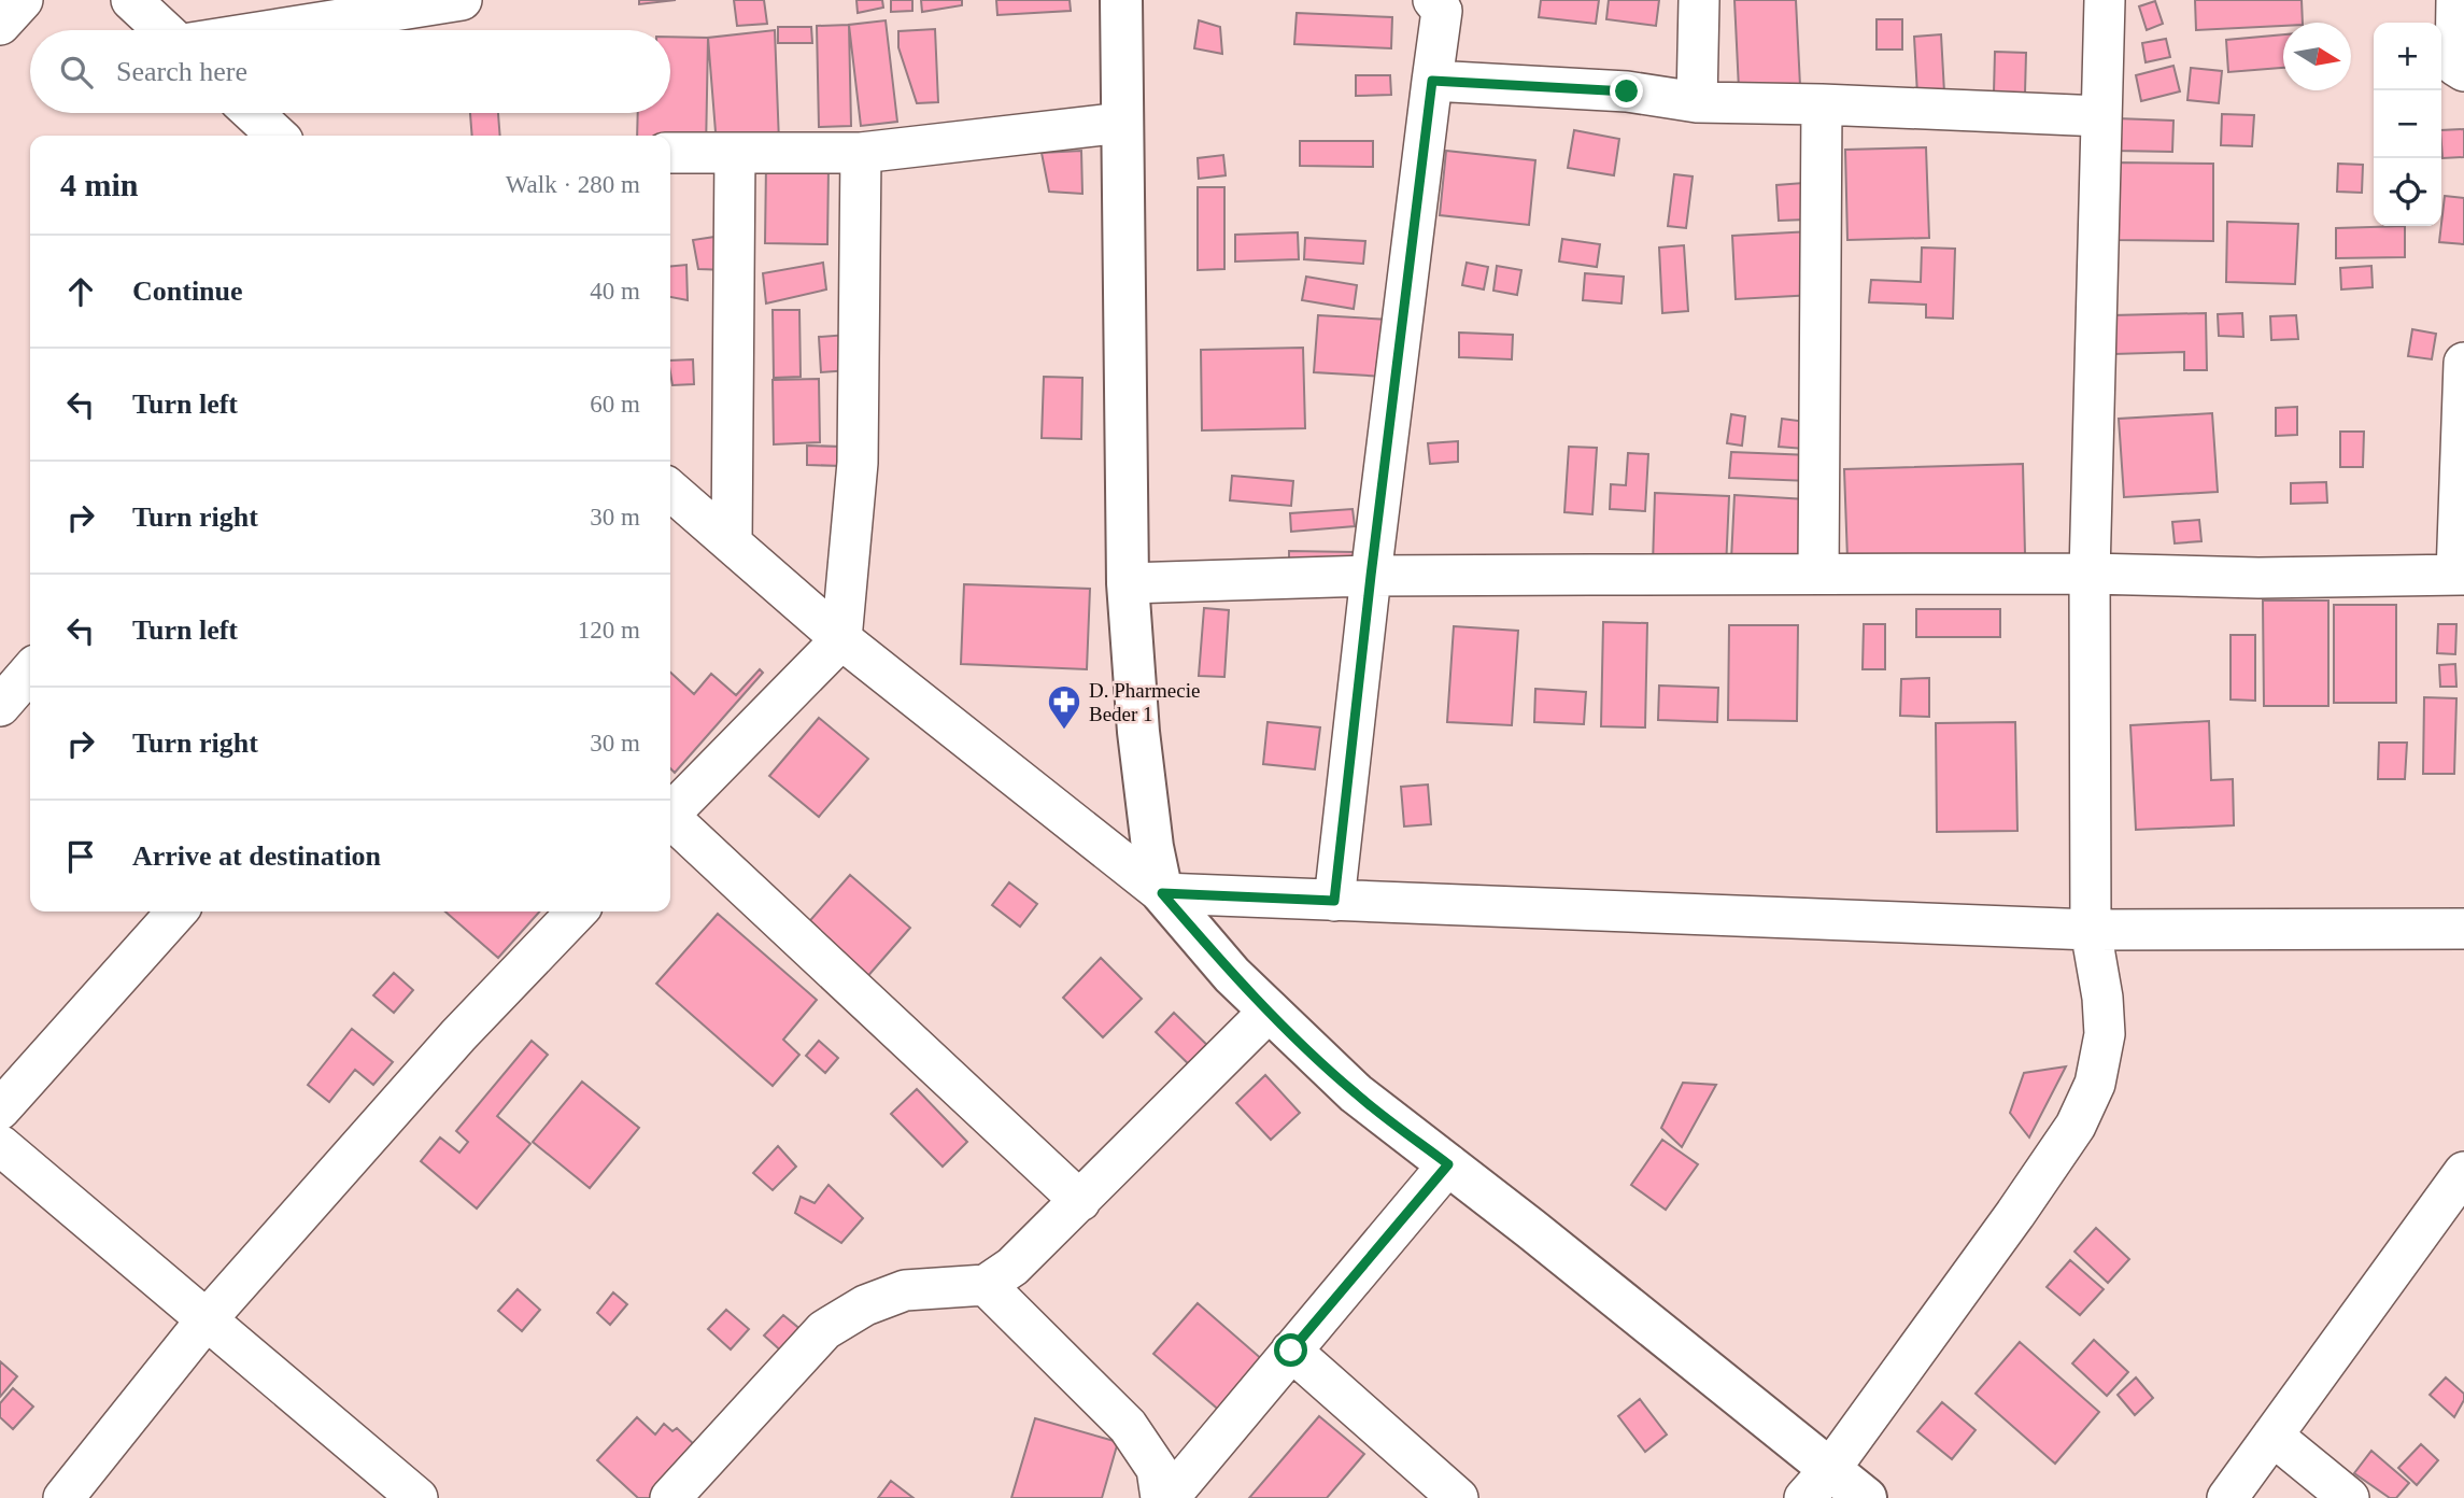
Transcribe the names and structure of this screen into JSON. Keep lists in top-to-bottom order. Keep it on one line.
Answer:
{"places":{"pharmacy":["D. Pharmecie Beder 1"]},"north":"right","page":{"map_buttons":["+","−"],"search":"Search here","heading":["4 min","Walk · 280 m"],"list":[["Continue","40 m"],["Turn left","60 m"],["Turn right","30 m"],["Turn left","120 m"],["Turn right","30 m"],"Arrive at destination"]}}
